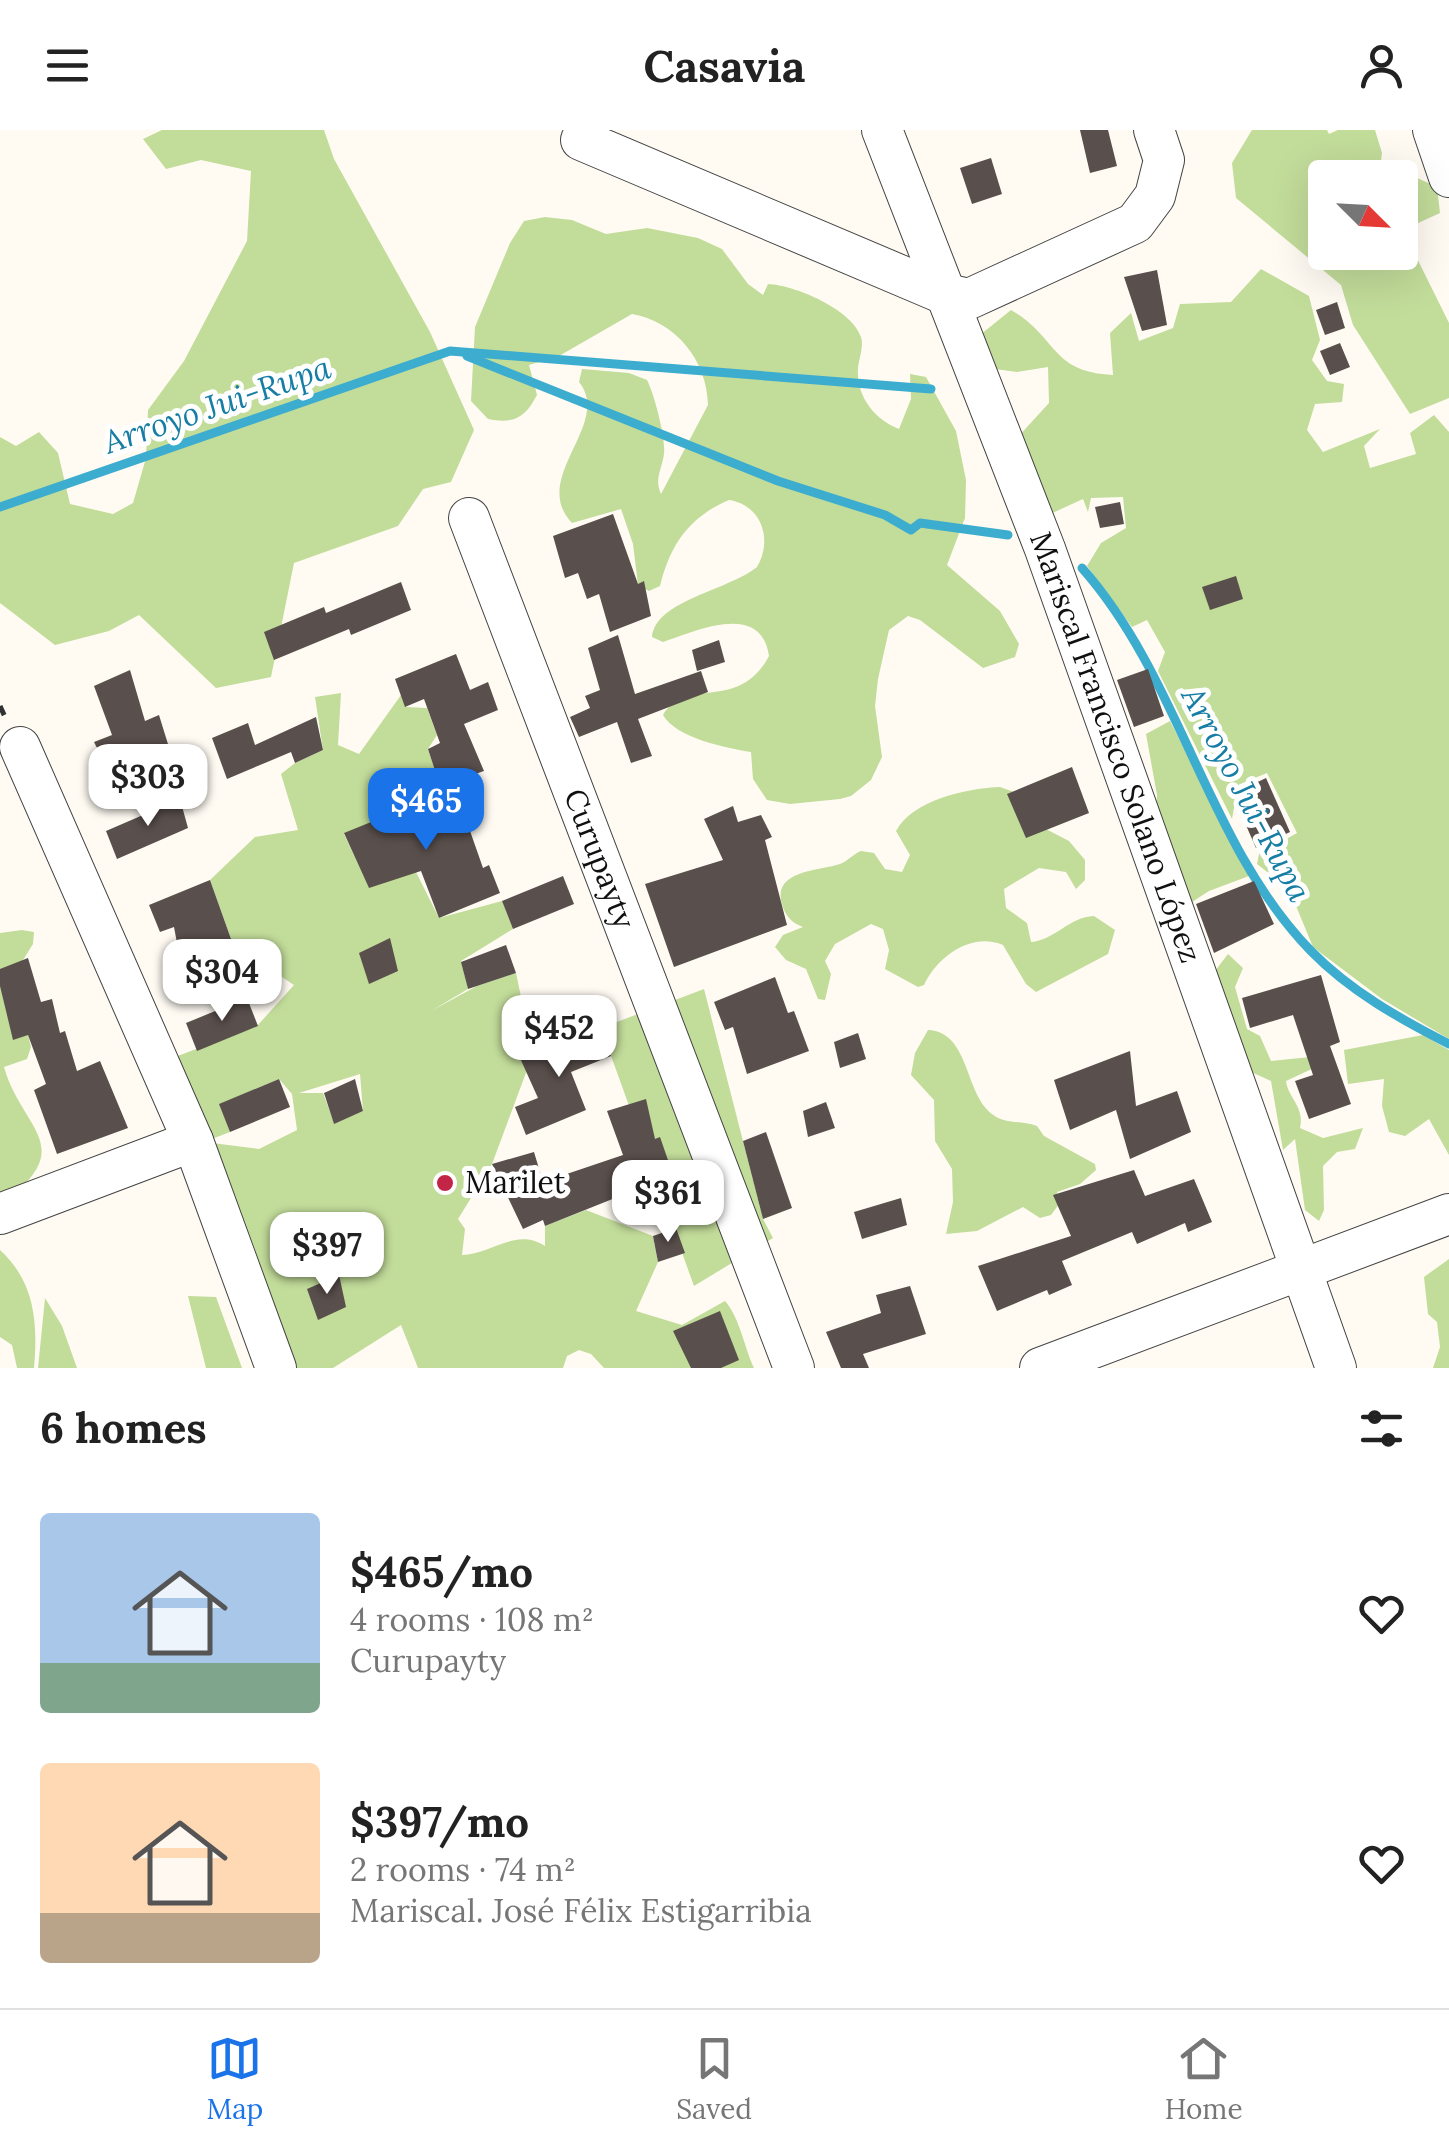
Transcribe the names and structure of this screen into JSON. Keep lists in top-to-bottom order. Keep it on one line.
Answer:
{"streets":{"street":["Mariscal Francisco Solano López","Curupayty"]},"water":["Arroyo Jui-Rupa"],"places":["Marilet"],"north":"bottom right","page":{"header":"Casavia","price":["$303","$465","$304","$452","$361","$397"],"heading":"6 homes","list":[{"name":"$465/mo","note":"4 rooms · 108 m² · Curupayty"},{"name":"$397/mo","note":"2 rooms · 74 m² · Mariscal. José Félix Estigarribia"}],"tabs":["Map","Saved","Home"]}}
